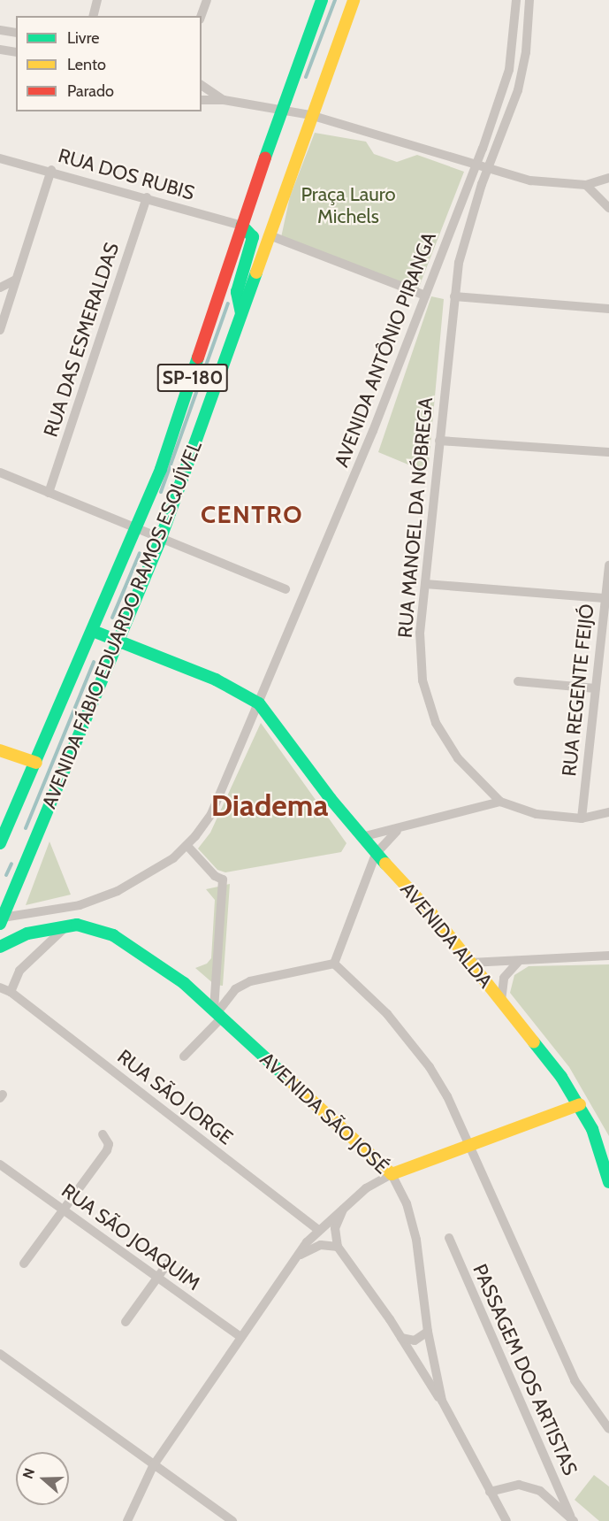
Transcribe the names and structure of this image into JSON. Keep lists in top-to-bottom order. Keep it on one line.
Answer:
{"streets":{"main road":["SP-180","AVENIDA FÁBIO EDUARDO RAMOS ESQUÍVEL","AVENIDA ALDA","AVENIDA SÃO JOSÉ"],"street":["RUA DOS RUBIS","RUA DAS ESMERALDAS","AVENIDA ANTÔNIO PIRANGA","RUA MANOEL DA NÓBREGA","RUA REGENTE FEIJÓ","RUA SÃO JORGE","RUA SÃO JOAQUIM","PASSAGEM DOS ARTISTAS"]},"crossings":[["RUA DOS RUBIS","RUA DAS ESMERALDAS"],["RUA DOS RUBIS","AVENIDA FÁBIO EDUARDO RAMOS ESQUÍVEL"],["AVENIDA ANTÔNIO PIRANGA","AVENIDA FÁBIO EDUARDO RAMOS ESQUÍVEL"],["AVENIDA ANTÔNIO PIRANGA","AVENIDA ALDA"],["RUA MANOEL DA NÓBREGA","RUA REGENTE FEIJÓ"]],"districts":["CENTRO","Diadema"],"parks":["Praça Lauro Michels"],"legend":["Livre","Lento","Parado"],"north":"left"}
